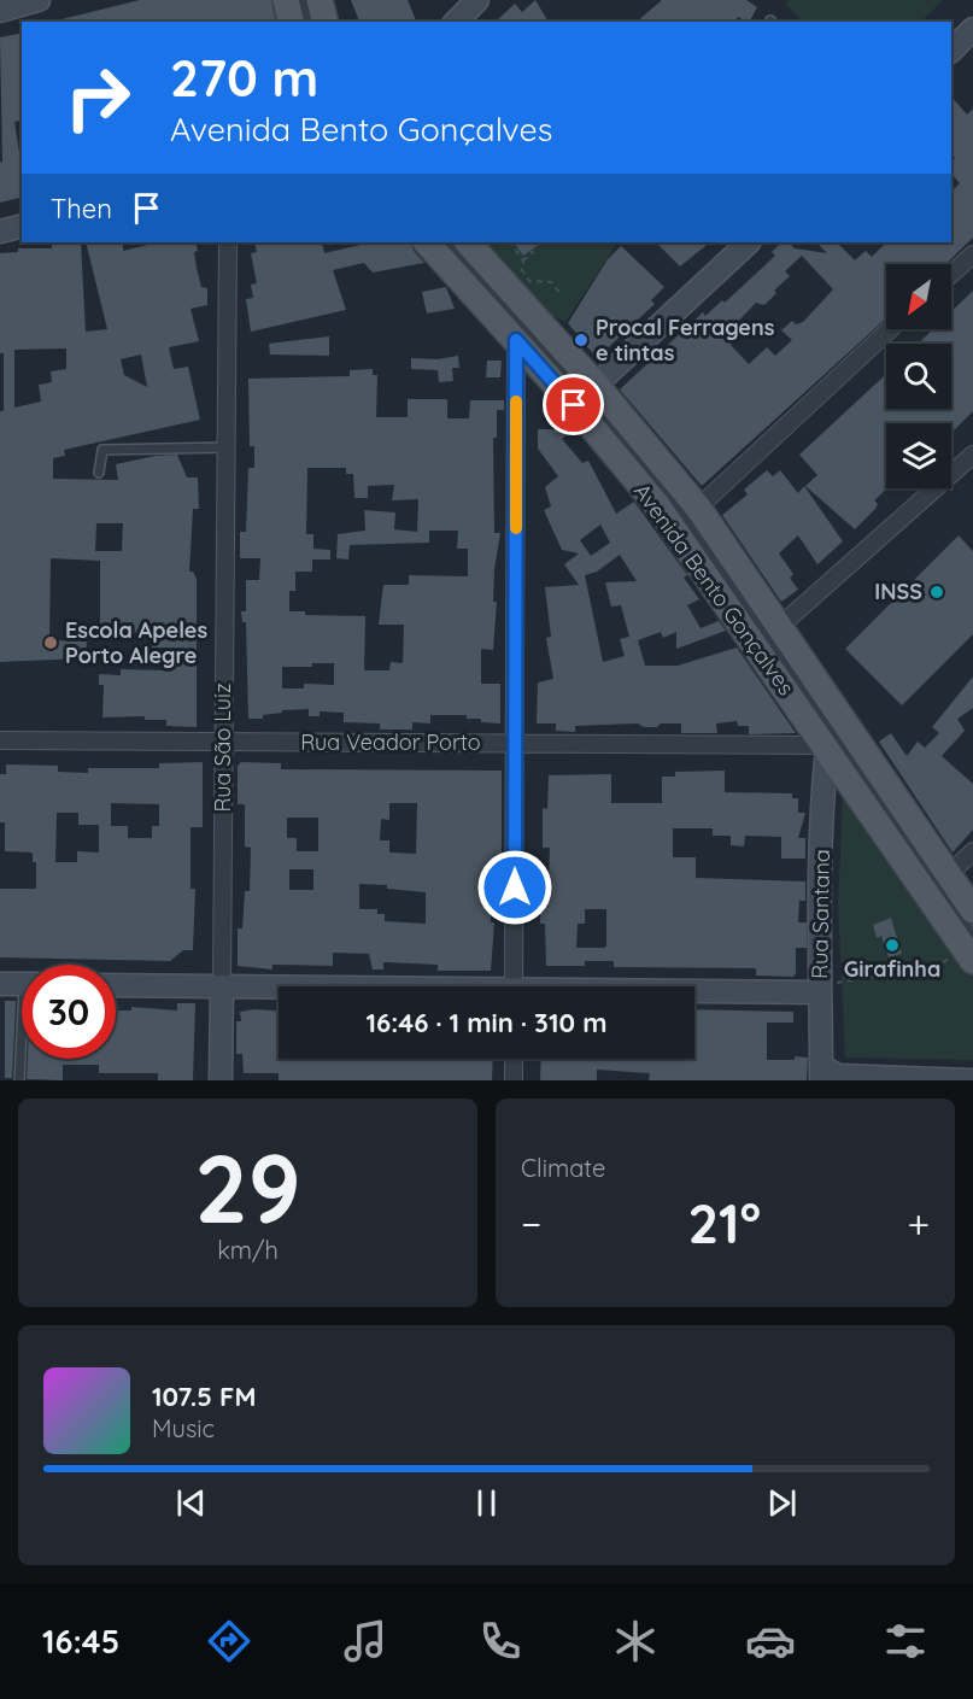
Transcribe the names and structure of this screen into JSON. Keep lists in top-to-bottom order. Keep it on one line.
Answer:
{"streets":{"main road":["Avenida Bento Gonçalves"],"street":["Rua Veador Porto","Rua São Luiz","Rua Santana"]},"crossings":[["Avenida Bento Gonçalves","Rua Veador Porto"],["Avenida Bento Gonçalves","Rua Santana"],["Rua Veador Porto","Rua São Luiz"],["Rua Veador Porto","Rua Santana"]],"places":["Procal Ferragens e tintas","INSS","Escola Apeles Porto Alegre","Girafinha"],"north":"bottom left","page":{"turn":["270 m","Avenida Bento Gonçalves"],"then":"Then","limit":"30","trip":"16:46 · 1 min · 310 m","tile":[["29","km/h"],"Climate"],"heat":["−","21°","+"],"song":["107.5 FM","Music"],"tabs":"16:45"}}
